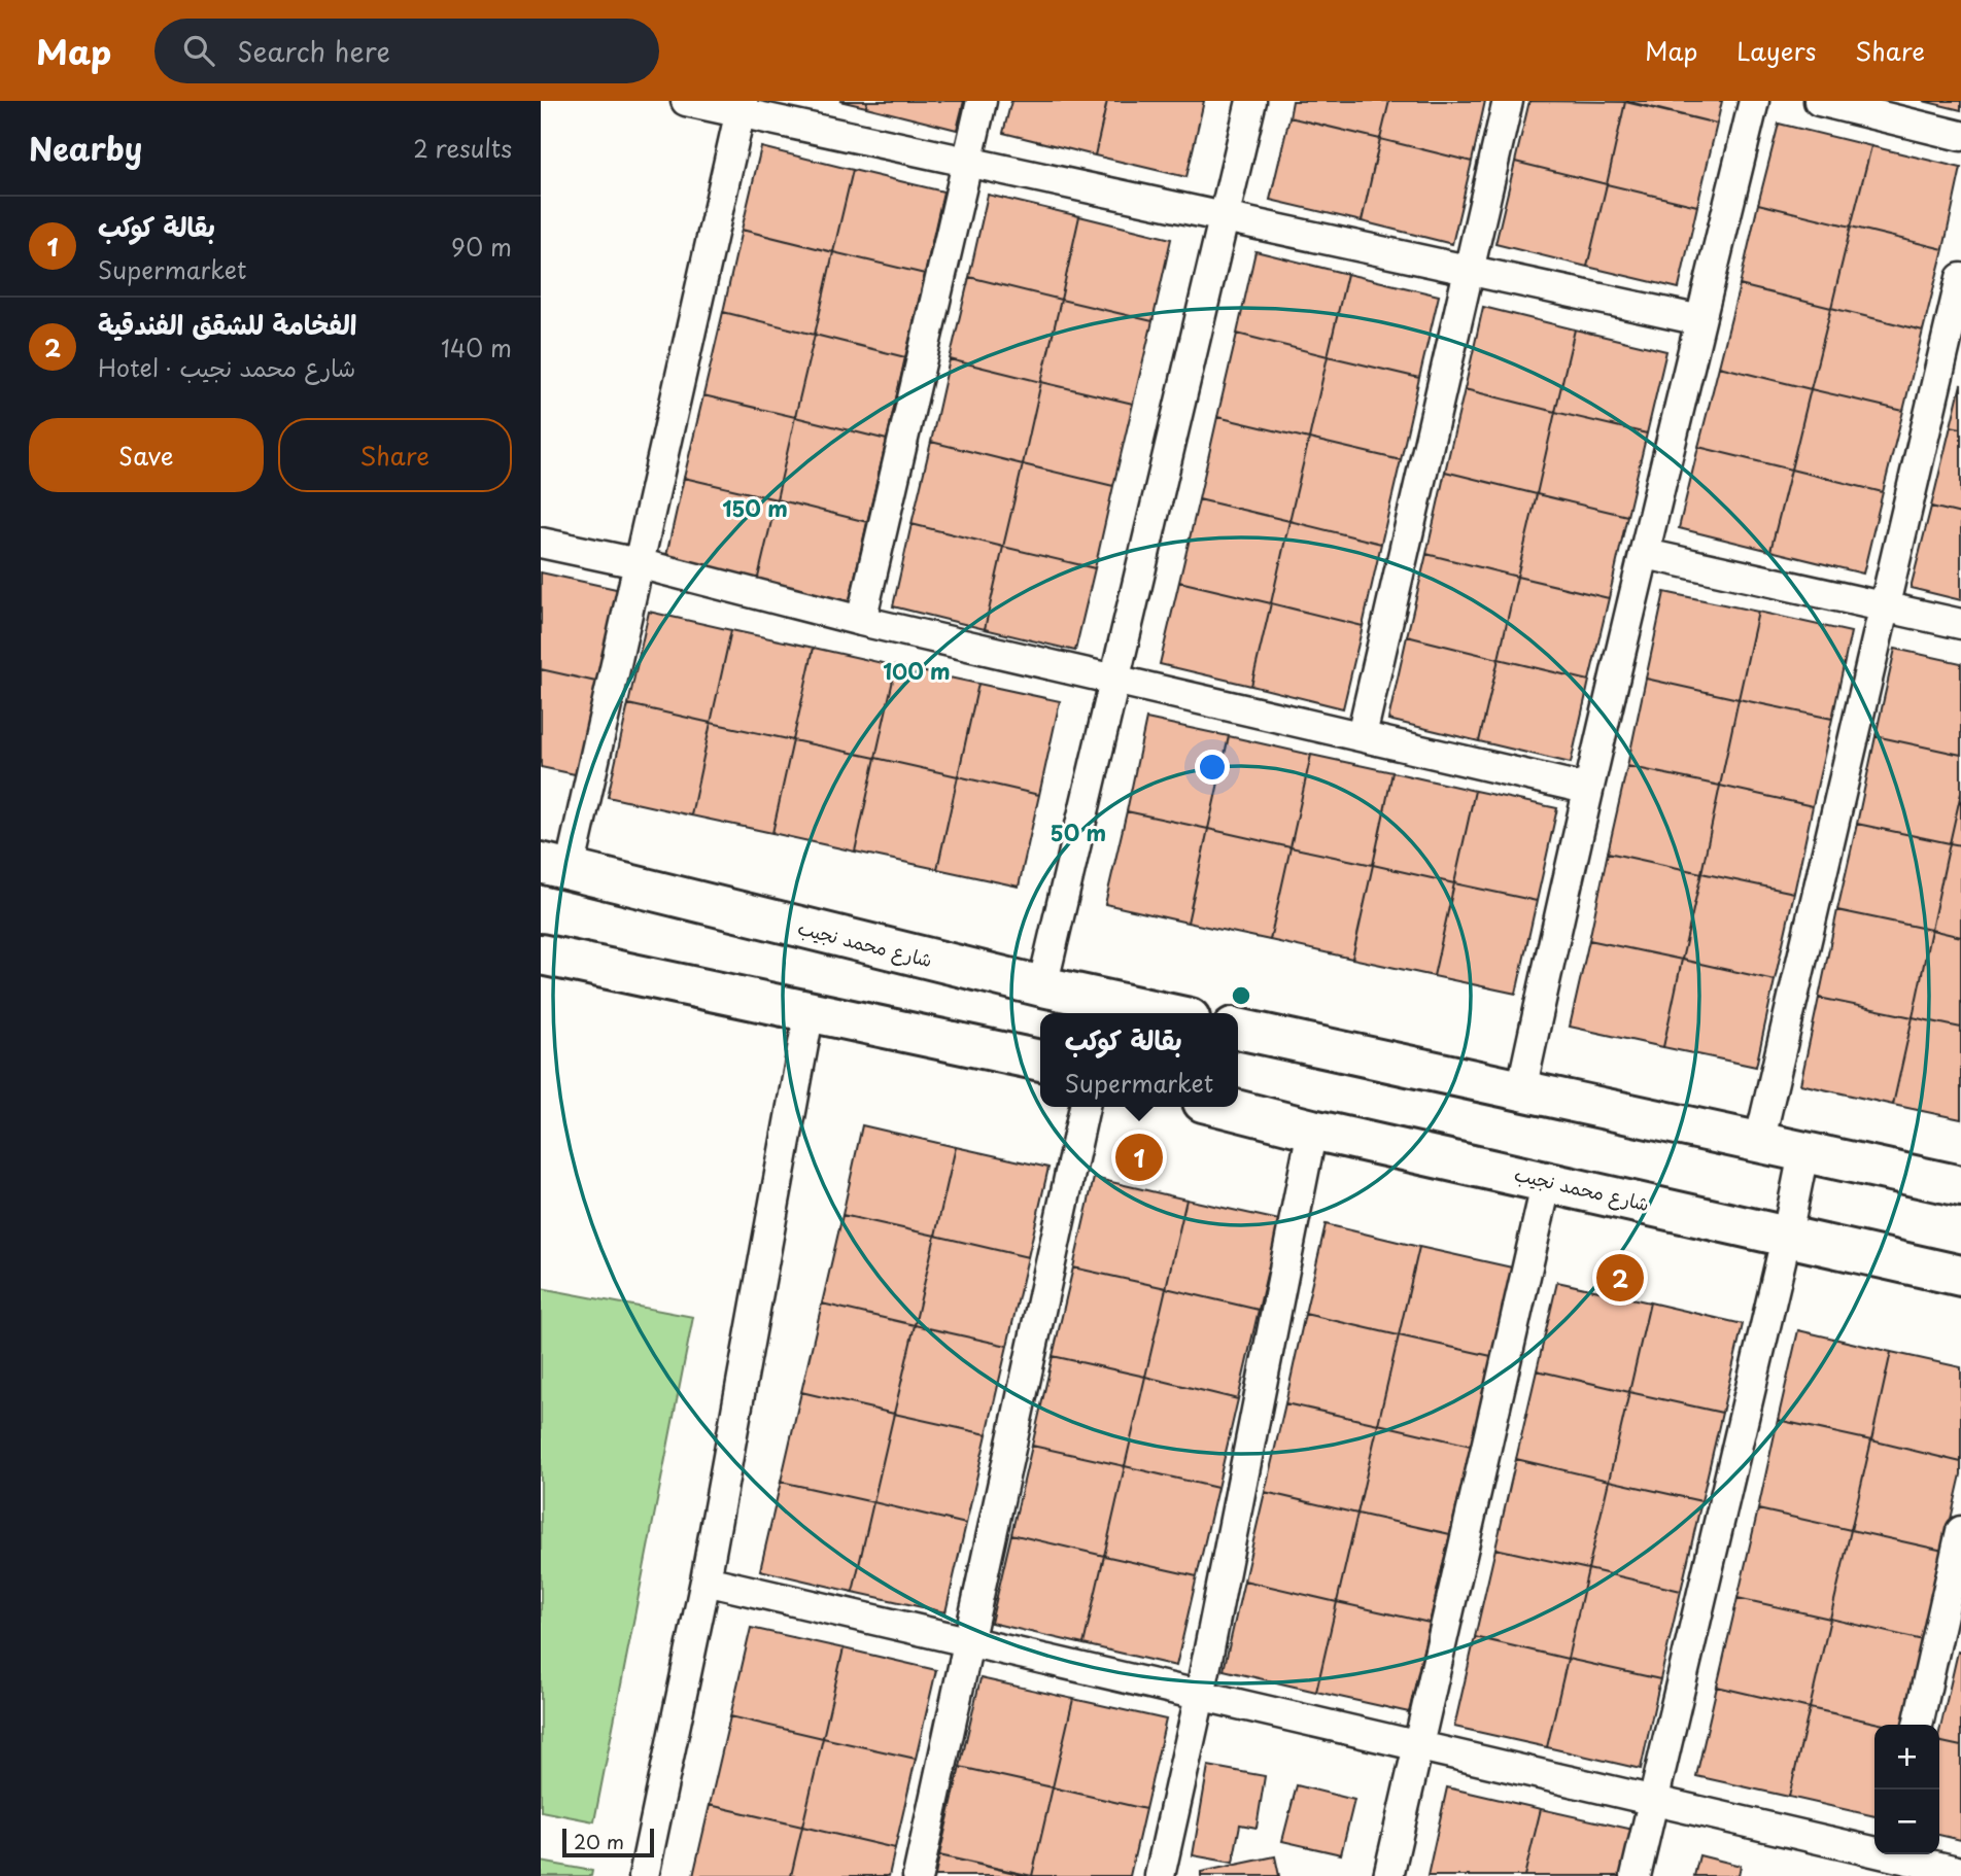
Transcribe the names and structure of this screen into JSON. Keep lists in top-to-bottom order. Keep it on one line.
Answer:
{"streets":{"main road":["شارع محمد نجيب"]},"scale_bar":"20 m","page":{"header":"Map","search":"Search here","nav":["Map","Layers","Share"],"heading":["Nearby","2 results"],"list":[{"mark":"1","name":"بقالة كوكب","note":"Supermarket","value":"90 m"},{"mark":"2","name":"الفخامة للشقق الفندقية","note":"Hotel · شارع محمد نجيب","value":"140 m"}],"buttons":["Save","Share"],"popup":["بقالة كوكب","Supermarket"],"pins":["1","2"],"map_buttons":["+","−"],"scale":"20 m"},"rings":["150 m","100 m","50 m"]}
